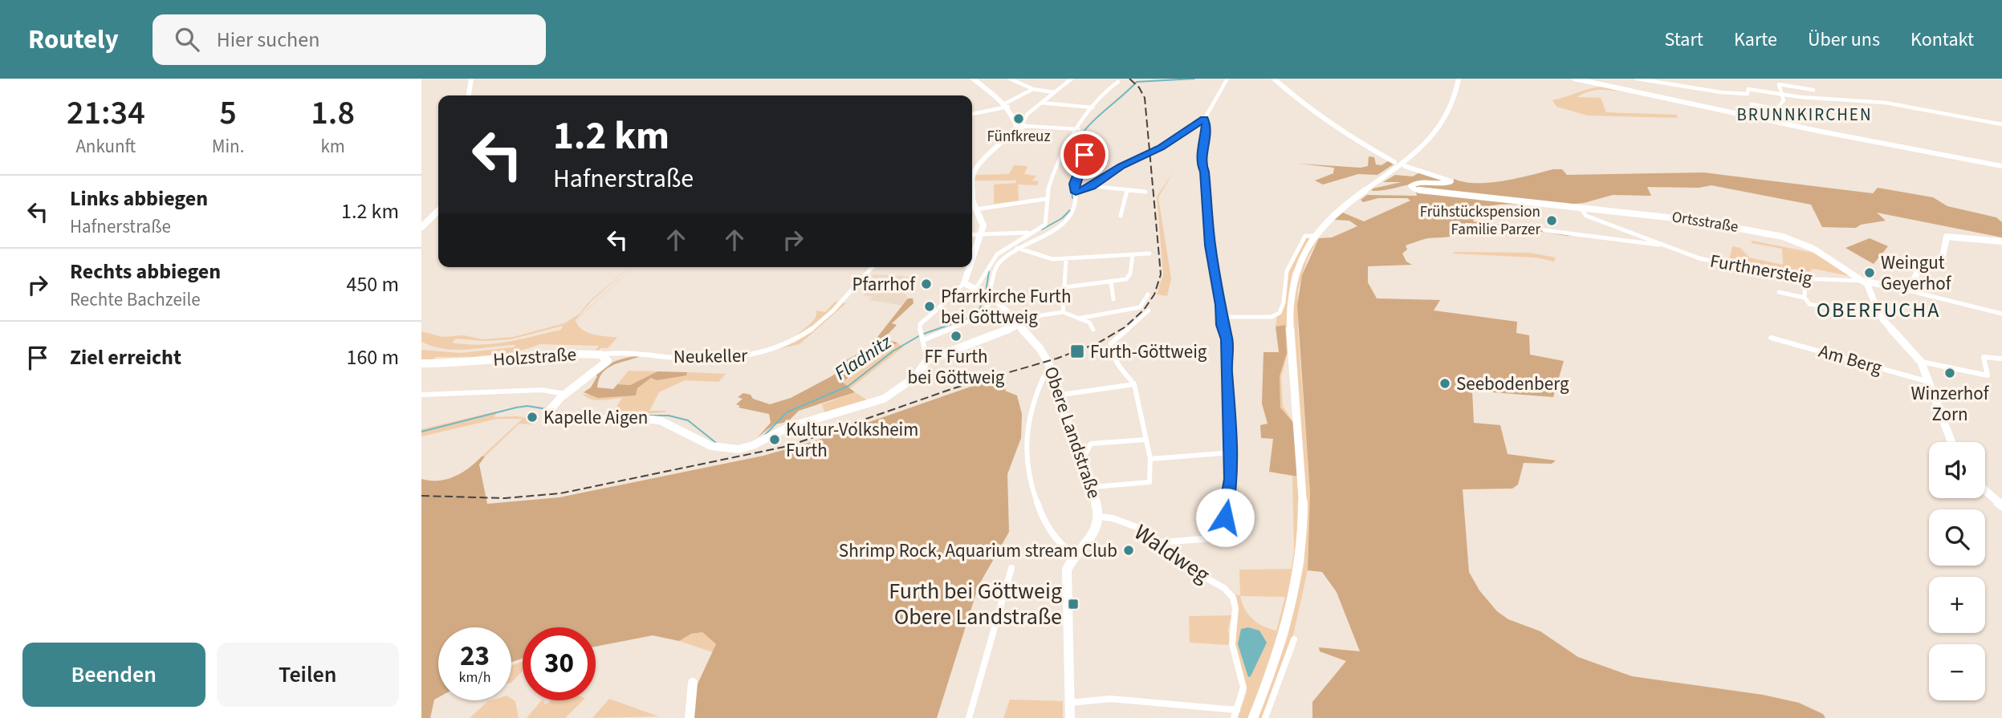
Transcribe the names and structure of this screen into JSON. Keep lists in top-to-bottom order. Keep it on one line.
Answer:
{"streets":{"street":["Ortsstraße","Furthnersteig","Neukeller","Holzstraße","Am Berg","Obere Landstraße","Waldweg"]},"crossings":[["Ortsstraße","Furthnersteig"],["Ortsstraße","Am Berg"],["Furthnersteig","Am Berg"],["Neukeller","Holzstraße"],["Obere Landstraße","Waldweg"]],"districts":["BRUNNKIRCHEN","OBERFUCHA"],"water":["Fladnitz"],"places":{"other":["Fünfkreuz","Frühstückspension Familie Parzer","Weingut Geyerhof","Pfarrhof","Pfarrkirche Furth bei Göttweig","FF Furth bei Göttweig","Winzerhof Zorn","Seebodenberg","Kapelle Aigen","Kultur-Volksheim Furth","Shrimp Rock, Aquarium stream Club"],"transit":["Furth-Göttweig","Furth bei Göttweig Obere Landstraße"]},"page":{"header":"Routely","search":"Hier suchen","nav":["Start","Karte","Über uns","Kontakt"],"eta":["21:34","Ankunft","5","Min.","1.8","km"],"turn":["1.2 km","Hafnerstraße"],"list":[{"name":"Links abbiegen","note":"Hafnerstraße","value":"1.2 km"},{"name":"Rechts abbiegen","note":"Rechte Bachzeile","value":"450 m"},{"name":"Ziel erreicht","value":"160 m"}],"map_buttons":["+","−"],"speed":"23 km/h","limit":"30","buttons":["Beenden","Teilen"]}}
